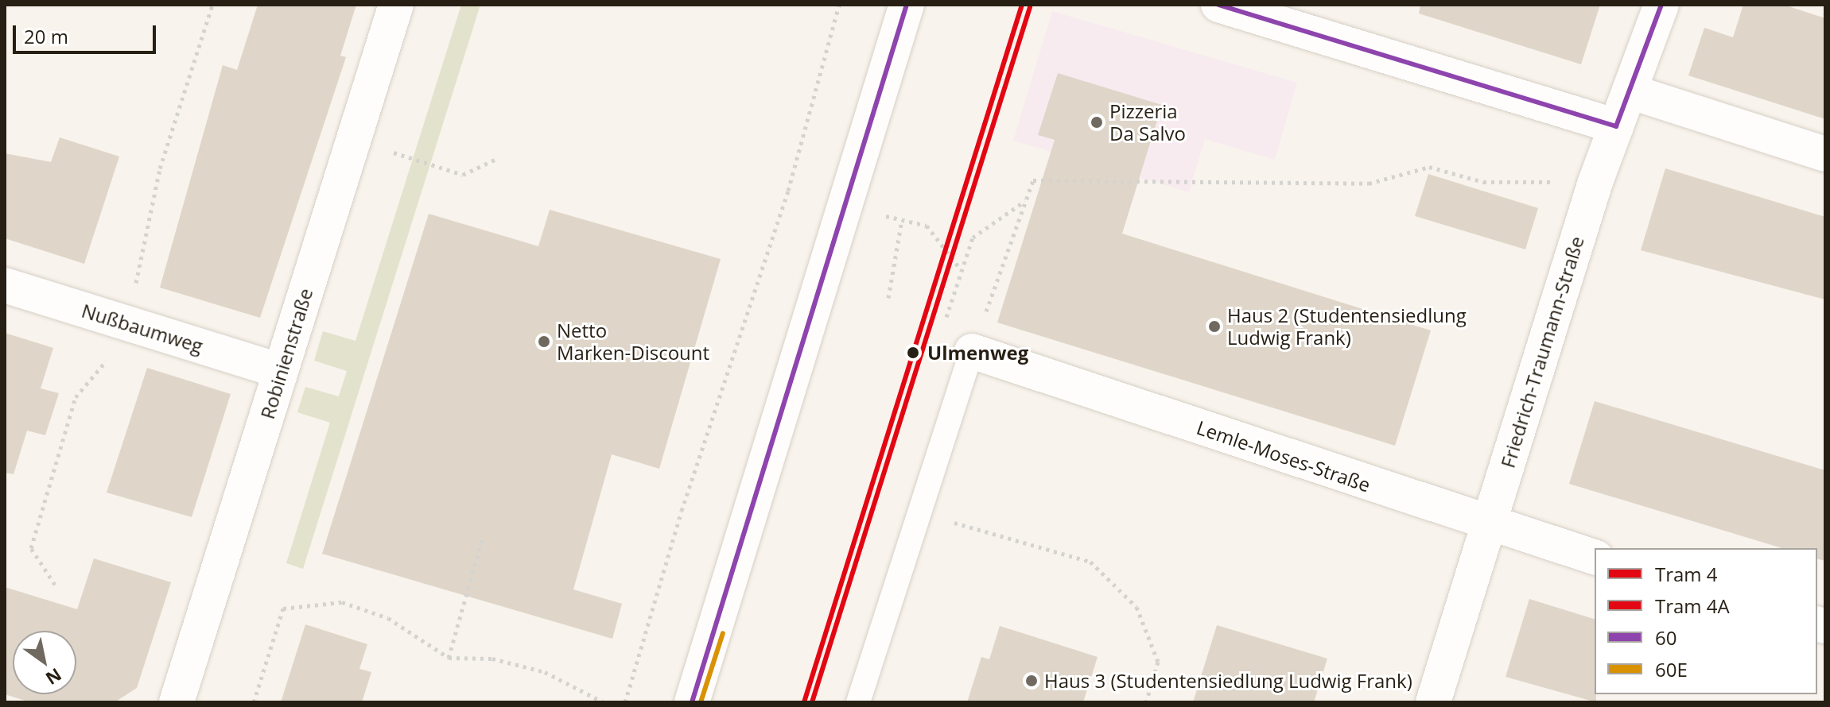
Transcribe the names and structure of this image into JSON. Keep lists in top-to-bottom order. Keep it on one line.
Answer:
{"streets":{"street":["Nußbaumweg","Friedrich-Traumann-Straße","Robinienstraße","Lemle-Moses-Straße"]},"crossings":[["Nußbaumweg","Robinienstraße"],["Friedrich-Traumann-Straße","Lemle-Moses-Straße"]],"places":["Pizzeria Da Salvo","Haus 2 (Studentensiedlung Ludwig Frank)","Netto Marken-Discount","Ulmenweg","Haus 3 (Studentensiedlung Ludwig Frank)"],"lines":["tram line 4","transit line 60","tram line 4A","transit line 60E"],"legend":["Tram 4","Tram 4A","60","60E"],"scale_bar":"20 m","north":"bottom right"}
